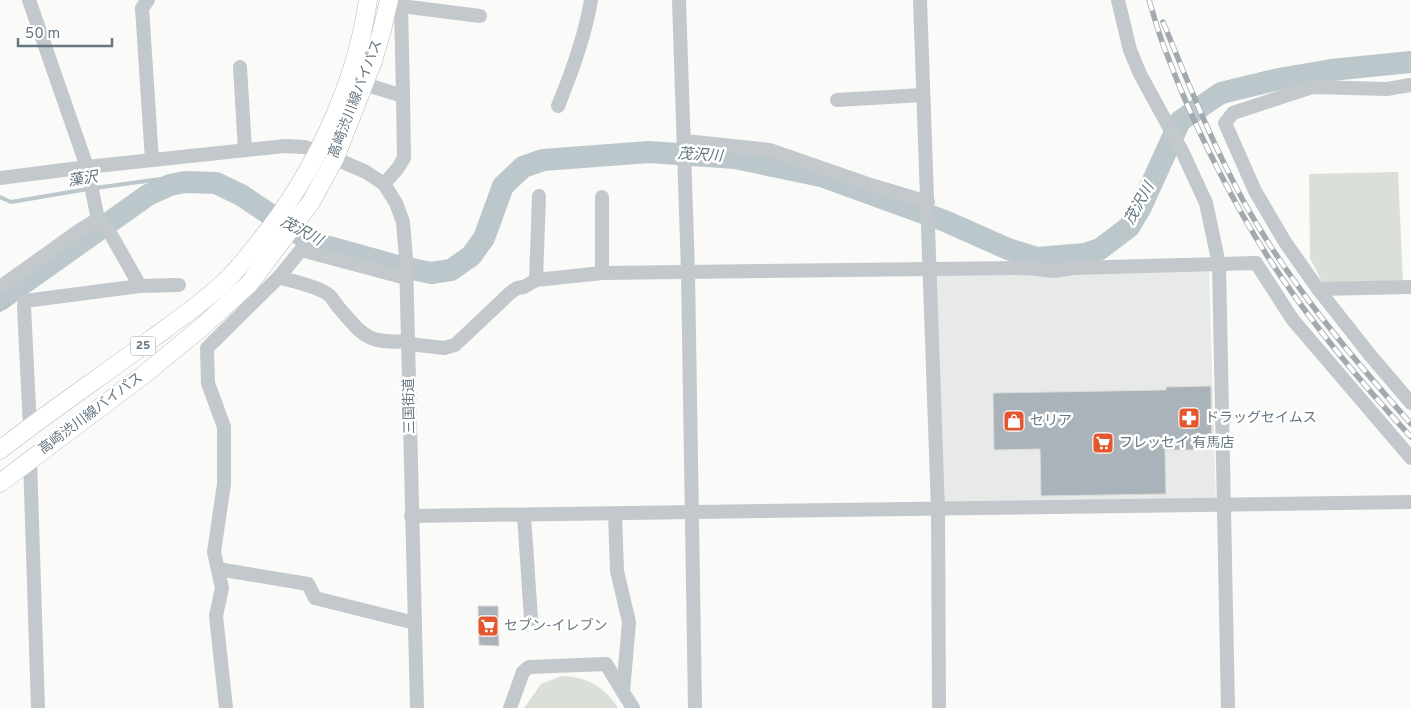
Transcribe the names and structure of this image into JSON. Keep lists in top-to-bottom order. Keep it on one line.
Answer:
{"streets":{"main road":["高崎渋川線バイパス","25"],"street":["三国街道"]},"crossings":[["高崎渋川線バイパス","三国街道"]],"water":["茂沢川","藻沢"],"places":{"pharmacy":["ドラッグセイムス"],"shop":["セリア"],"supermarket":["フレッセイ 有馬店","セブン-イレブン"]},"scale_bar":"50 m"}
